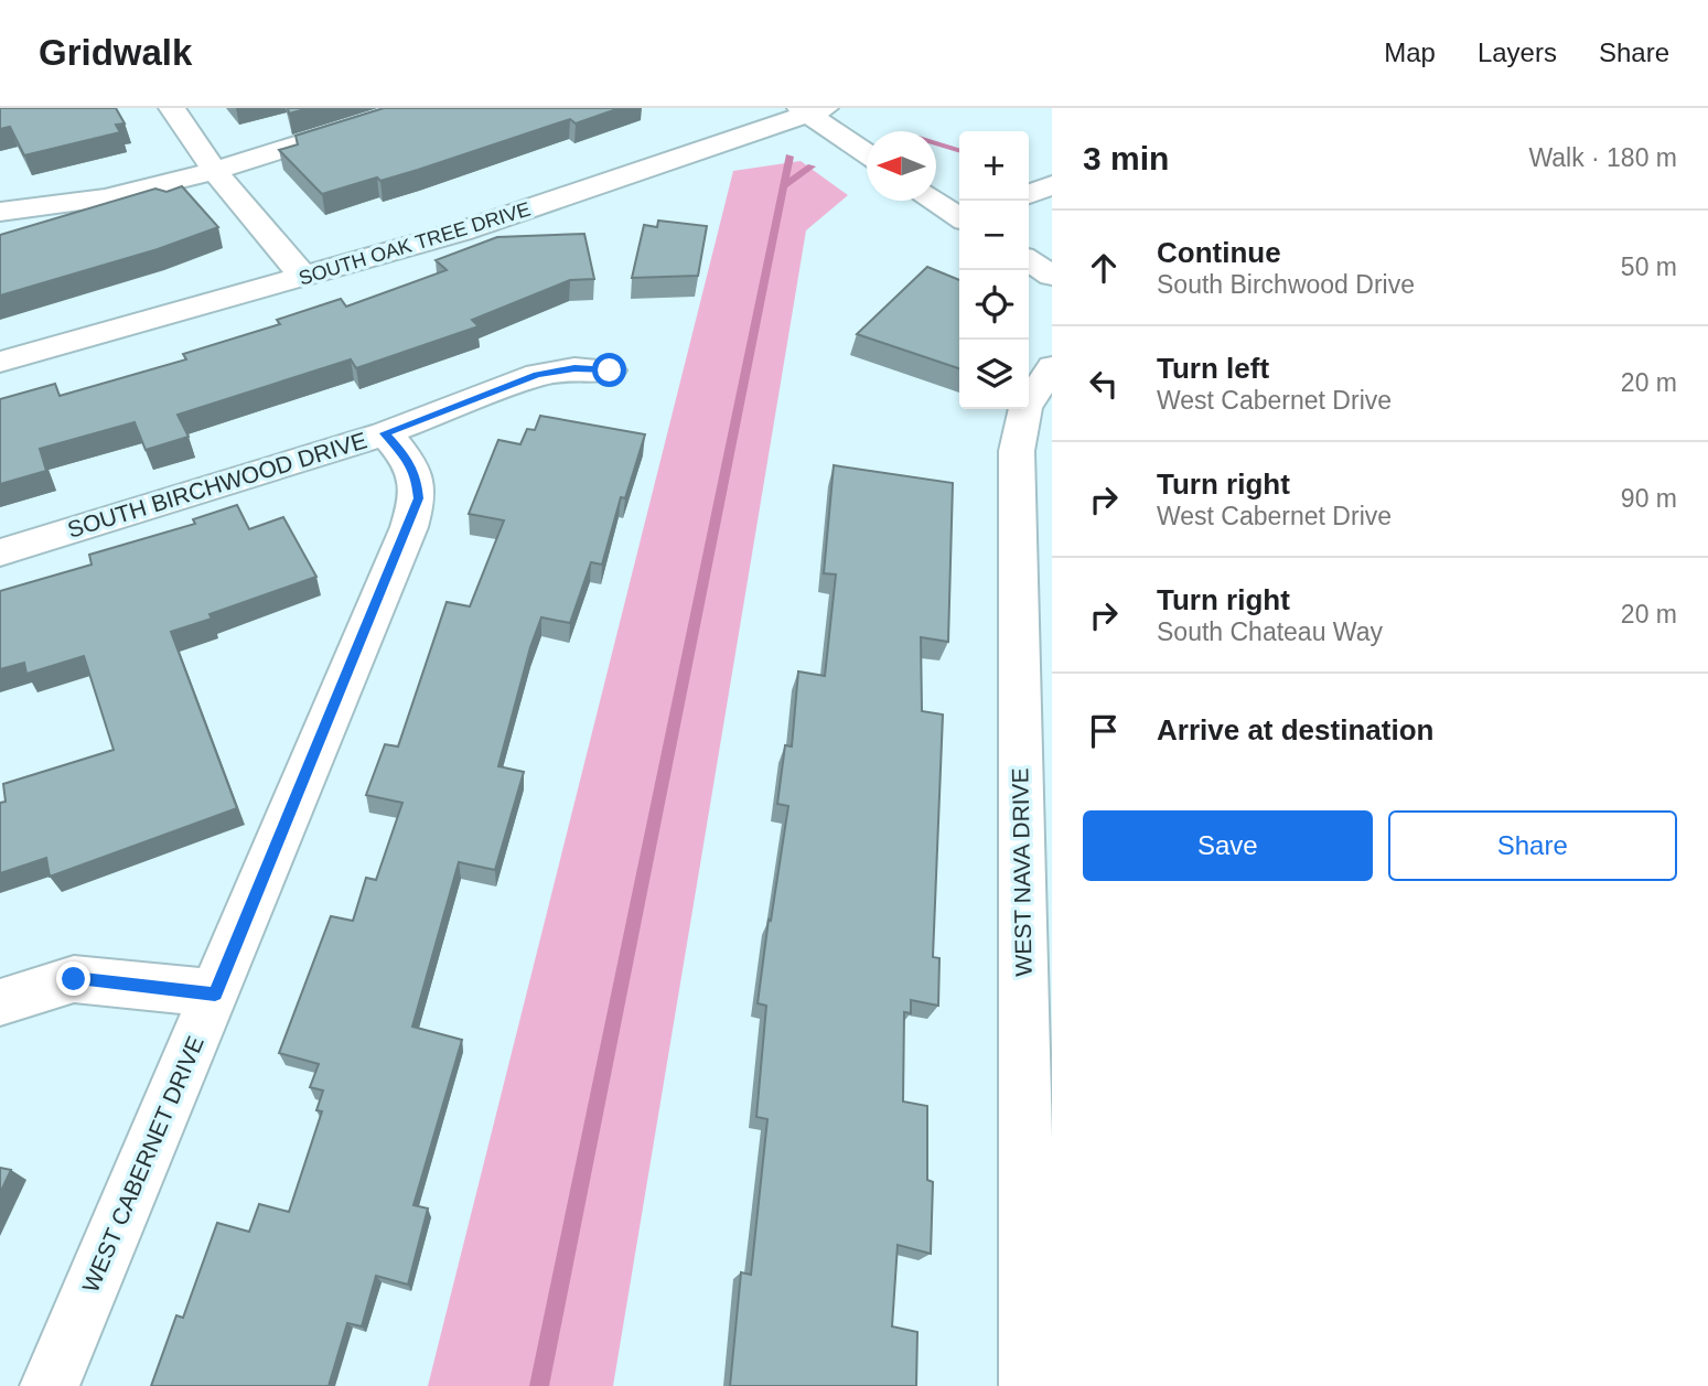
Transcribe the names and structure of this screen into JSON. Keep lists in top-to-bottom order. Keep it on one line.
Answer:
{"streets":{"street":["SOUTH OAK TREE DRIVE","SOUTH BIRCHWOOD DRIVE","WEST NAVA DRIVE","WEST CABERNET DRIVE"]},"crossings":[["SOUTH BIRCHWOOD DRIVE","WEST CABERNET DRIVE"]],"north":"left","page":{"header":"Gridwalk","nav":["Map","Layers","Share"],"heading":["3 min","Walk · 180 m"],"map_buttons":["+","−"],"list":[["Continue","South Birchwood Drive","50 m"],["Turn left","West Cabernet Drive","20 m"],["Turn right","West Cabernet Drive","90 m"],["Turn right","South Chateau Way","20 m"],"Arrive at destination"],"buttons":["Save","Share"]}}
